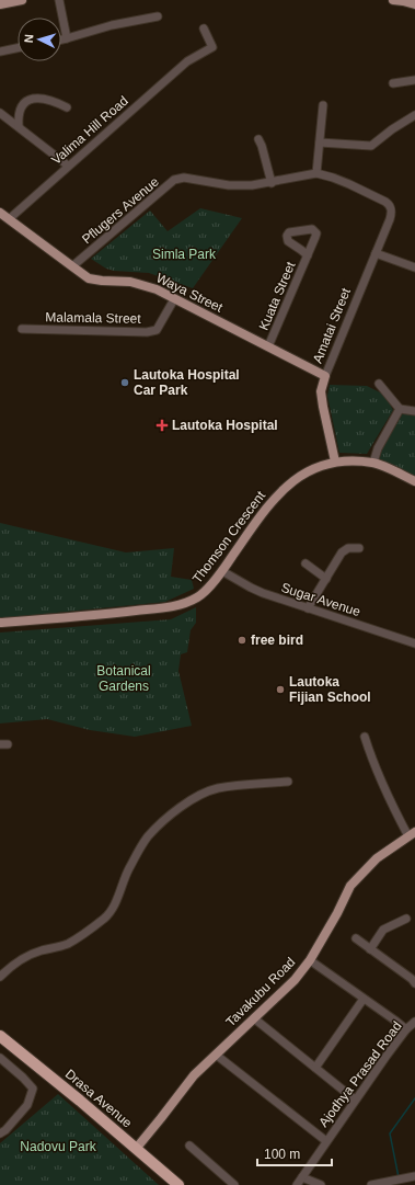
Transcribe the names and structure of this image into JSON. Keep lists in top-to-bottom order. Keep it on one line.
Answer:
{"streets":{"highway":["Drasa Avenue"],"main road":["Waya Street","Amatai Street","Thomson Crescent","Tavakubu Road"],"street":["Valima Hill Road","Pflugers Avenue","Kuata Street","Malamala Street","Sugar Avenue","Ajodhya Prasad Road"]},"crossings":[["Valima Hill Road","Waya Street"],["Pflugers Avenue","Waya Street"],["Pflugers Avenue","Amatai Street"],["Waya Street","Kuata Street"],["Waya Street","Malamala Street"],["Waya Street","Amatai Street"],["Amatai Street","Thomson Crescent"],["Thomson Crescent","Sugar Avenue"],["Tavakubu Road","Drasa Avenue"]],"parks":["Simla Park","Botanical Gardens","Nadovu Park"],"places":{"other":["Lautoka Hospital Car Park","free bird","Lautoka Fijian School"],"health":["Lautoka Hospital"]},"scale_bar":"100 m","north":"left"}
